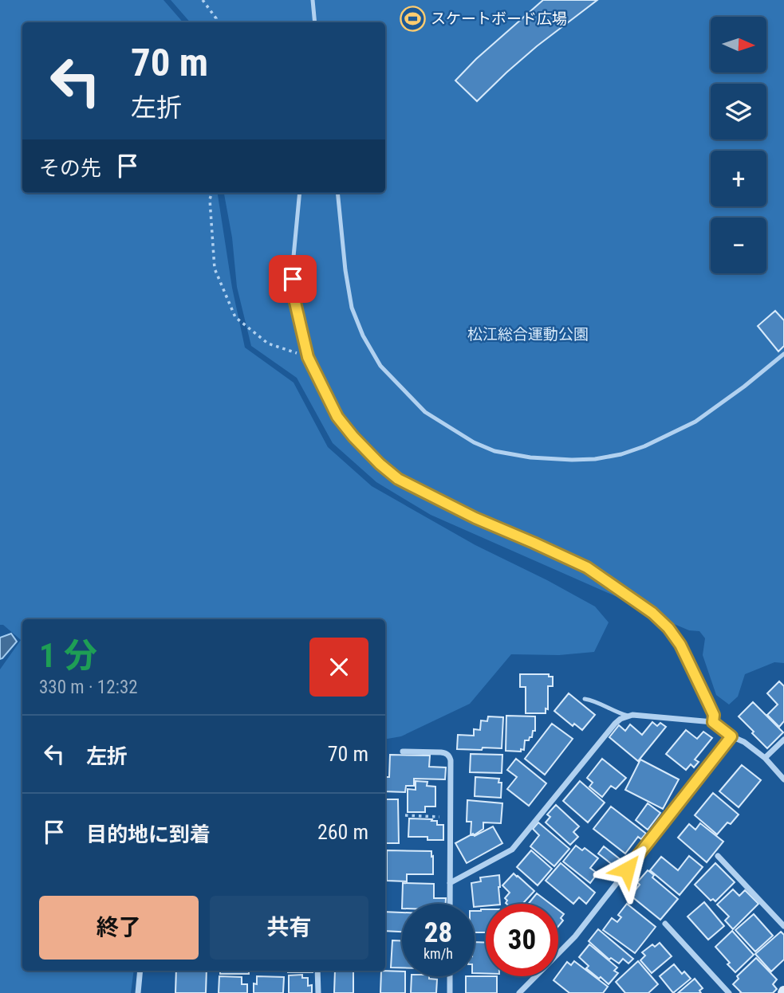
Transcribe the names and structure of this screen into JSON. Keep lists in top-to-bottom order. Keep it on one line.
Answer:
{"parks":["松江総合運動公園"],"places":{"sports":["スケートボード広場"]},"north":"right","page":{"map_buttons":["+","−"],"turn":["70 m","左折"],"then":"その先","heading":["1 分","330 m · 12:32"],"list":[{"name":"左折","value":"70 m"},{"name":"目的地に到着","value":"260 m"}],"buttons":["終了","共有"],"speed":"28 km/h","limit":"30"}}
